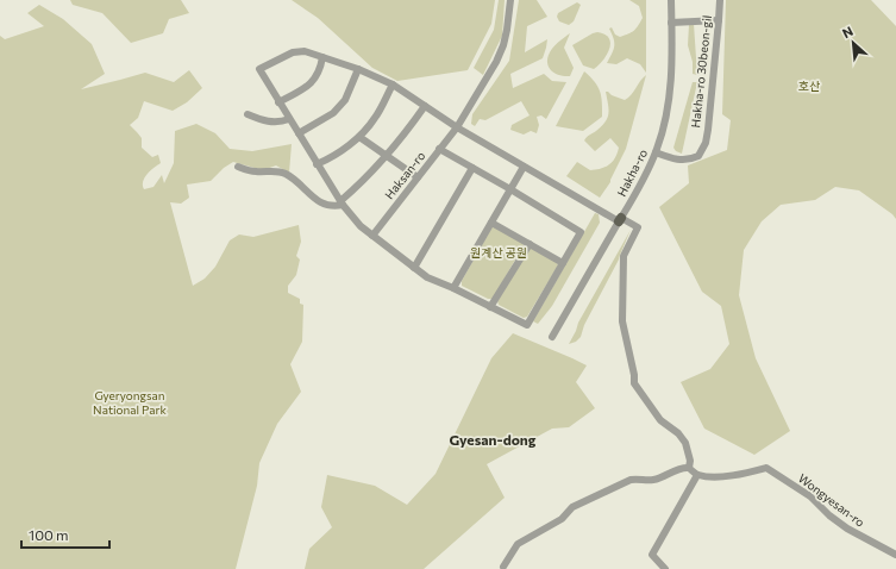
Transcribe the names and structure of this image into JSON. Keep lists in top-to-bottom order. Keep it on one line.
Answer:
{"streets":{"street":["Hakha-ro 30beon-gil","Hakha-ro","Haksan-ro","Wongyesan-ro"]},"crossings":[["Hakha-ro 30beon-gil","Hakha-ro"]],"districts":["Gyesan-dong"],"parks":["호산","원계산 공원","Gyeryongsan National Park"],"scale_bar":"100 m","north":"top left"}
